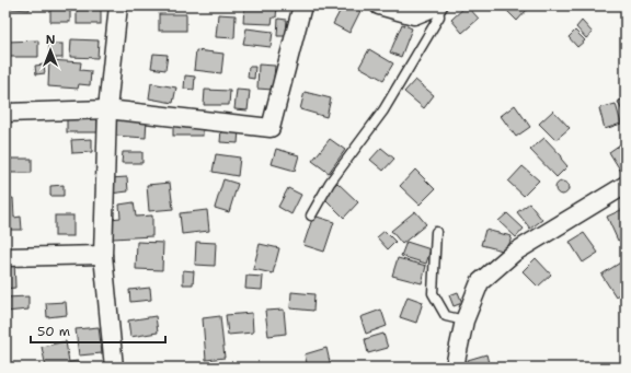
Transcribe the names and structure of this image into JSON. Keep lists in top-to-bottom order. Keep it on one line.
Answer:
{"scale_bar":"50 m","north":"top"}
